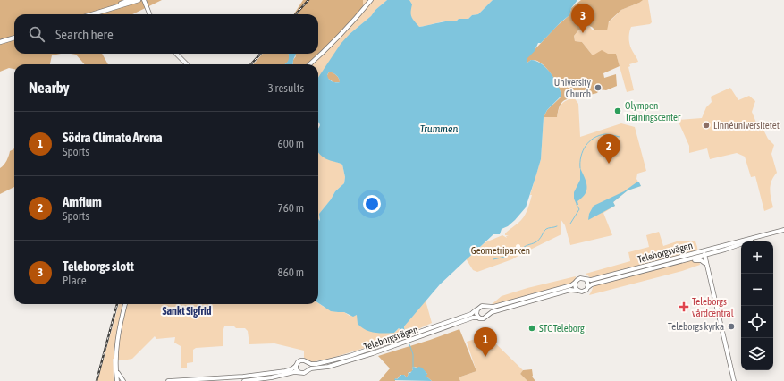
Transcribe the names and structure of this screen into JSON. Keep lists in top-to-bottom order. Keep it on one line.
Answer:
{"streets":{"main road":["Teleborgsvägen"]},"districts":["Sankt Sigfrid"],"water":["Trummen"],"parks":["Geometriparken"],"places":{"other":["University Church","Olympen Trainingscenter","Linnéuniversitetet","Teleborgs kyrka","STC Teleborg"],"health":["Teleborgs vårdcentral"]},"page":{"pins":["3","2","1"],"search":"Search here","heading":["Nearby","3 results"],"list":[{"mark":"1","name":"Södra Climate Arena","note":"Sports","value":"600 m"},{"mark":"2","name":"Amfium","note":"Sports","value":"760 m"},{"mark":"3","name":"Teleborgs slott","note":"Place","value":"860 m"}],"map_buttons":["+","−"]}}
